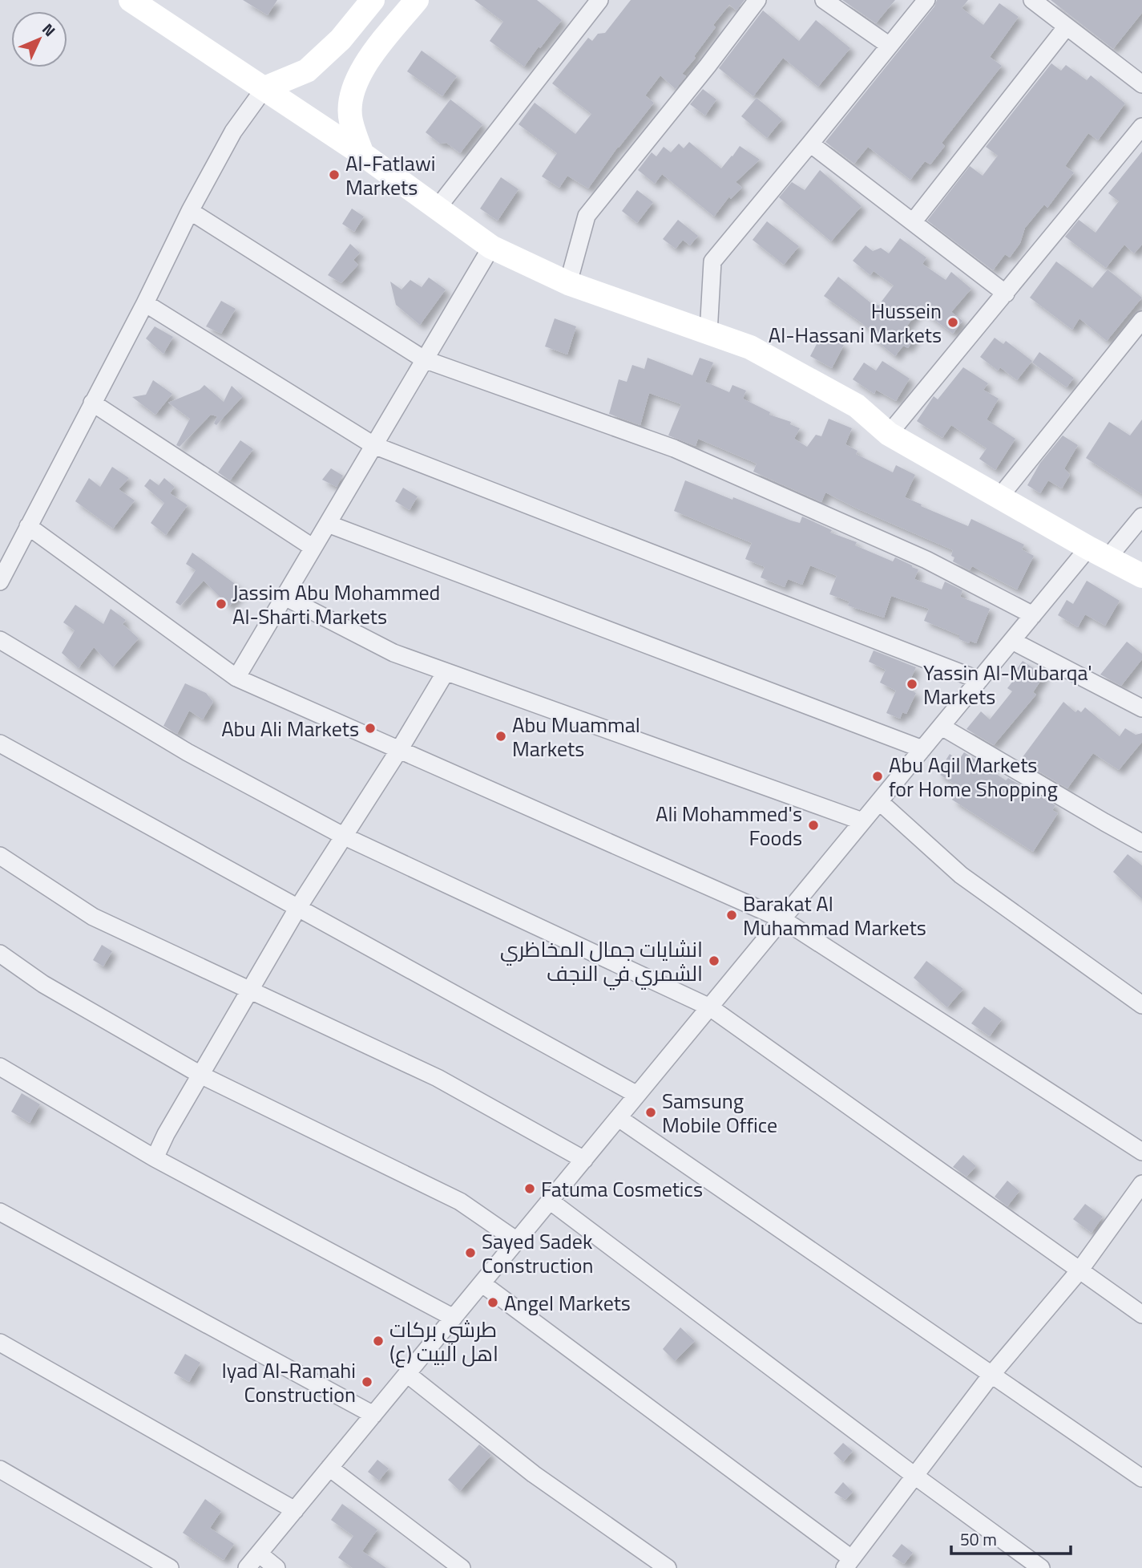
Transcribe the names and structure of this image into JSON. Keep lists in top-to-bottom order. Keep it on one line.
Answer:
{"places":["Al-Fatlawi Markets","Hussein Al-Hassani Markets","Jassim Abu Mohammed Al-Sharti Markets","Yassin Al-Mubarqa' Markets","Abu Ali Markets","Abu Muammal Markets","Abu Aqil Markets for Home Shopping","Ali Mohammed's Foods","Barakat Al Muhammad Markets","انشايات جمال المخاظري الشمري في النجف","Samsung Mobile Office","Fatuma Cosmetics","Sayed Sadek Construction","Angel Markets","طرشي بركات اهل البيت (ع)","Iyad Al-Ramahi Construction"],"scale_bar":"50 m","north":"top right"}
